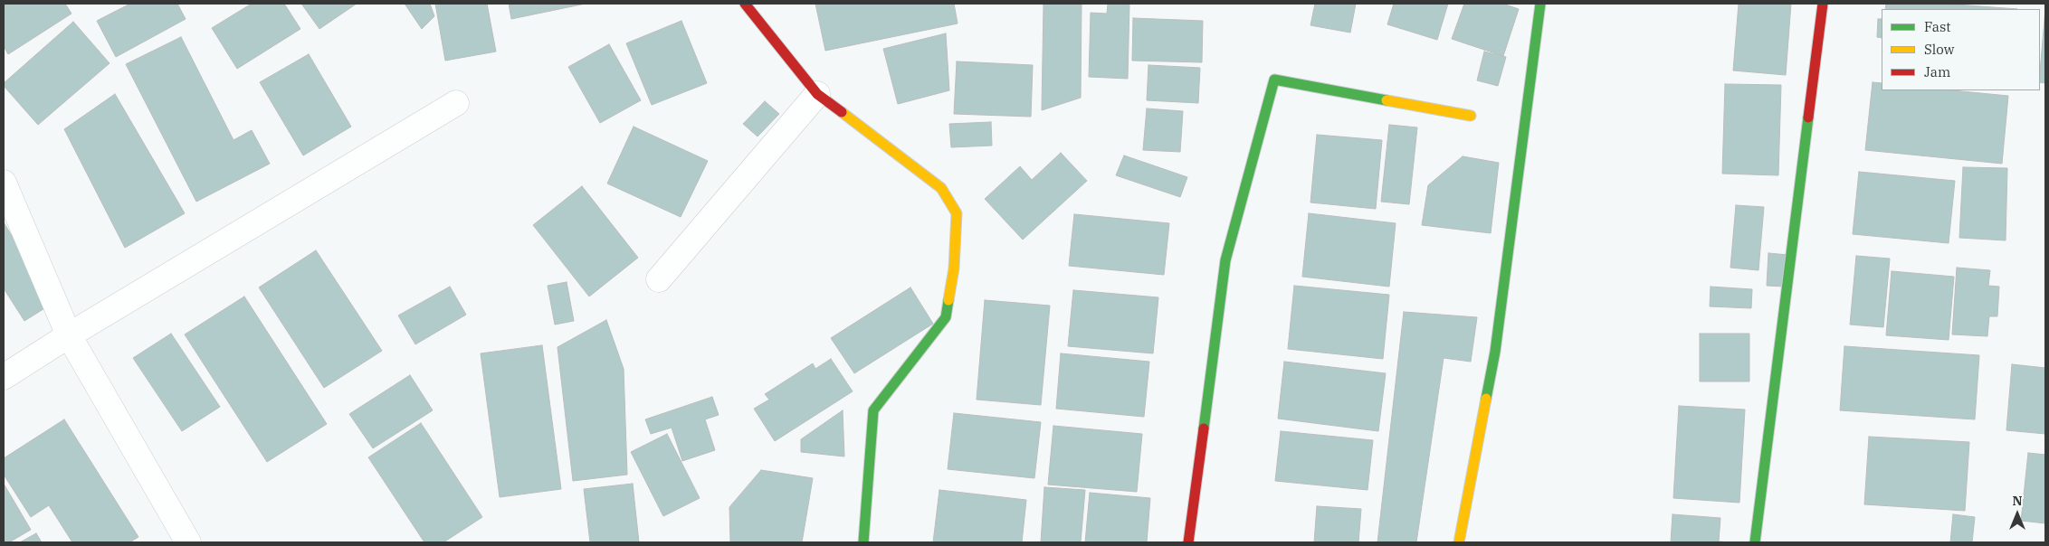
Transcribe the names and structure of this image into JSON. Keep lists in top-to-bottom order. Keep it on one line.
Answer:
{"legend":["Fast","Slow","Jam"],"north":"top"}
